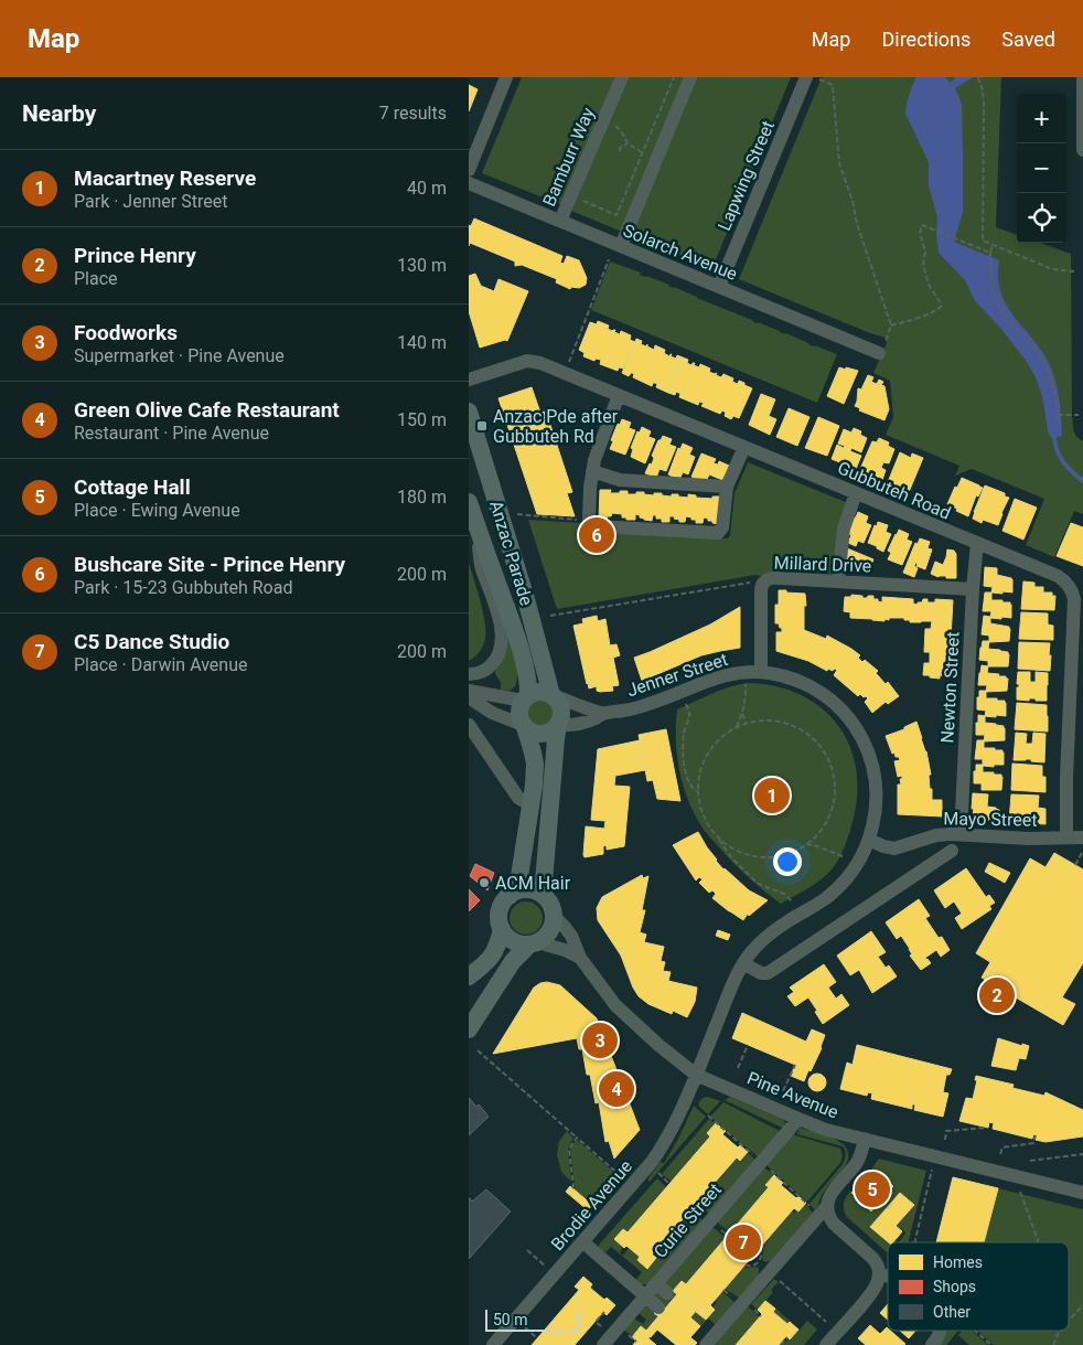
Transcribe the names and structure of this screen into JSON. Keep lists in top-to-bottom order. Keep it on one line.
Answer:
{"streets":{"main road":["Anzac Parade"],"street":["Bamburr Way","Lapwing Street","Solarch Avenue","Gubbuteh Road","Millard Drive","Jenner Street","Newton Street","Mayo Street","Pine Avenue","Brodie Avenue","Curie Street"]},"crossings":[["Bamburr Way","Solarch Avenue"],["Lapwing Street","Solarch Avenue"],["Gubbuteh Road","Newton Street"],["Gubbuteh Road","Mayo Street"],["Anzac Parade","Jenner Street"],["Millard Drive","Jenner Street"],["Millard Drive","Newton Street"],["Jenner Street","Mayo Street"],["Jenner Street","Pine Avenue"],["Jenner Street","Brodie Avenue"],["Newton Street","Mayo Street"],["Pine Avenue","Brodie Avenue"],["Pine Avenue","Curie Street"]],"places":{"transit":["Anzac Pde after Gubbuteh Rd"],"other":["ACM Hair"]},"legend":["Homes","Shops","Other"],"scale_bar":"50 m","page":{"header":"Map","nav":["Map","Directions","Saved"],"heading":["Nearby","7 results"],"map_buttons":["+","−"],"list":[{"mark":"1","name":"Macartney Reserve","note":"Park · Jenner Street","value":"40 m"},{"mark":"2","name":"Prince Henry","note":"Place","value":"130 m"},{"mark":"3","name":"Foodworks","note":"Supermarket · Pine Avenue","value":"140 m"},{"mark":"4","name":"Green Olive Cafe Restaurant","note":"Restaurant · Pine Avenue","value":"150 m"},{"mark":"5","name":"Cottage Hall","note":"Place · Ewing Avenue","value":"180 m"},{"mark":"6","name":"Bushcare Site - Prince Henry","note":"Park · 15-23 Gubbuteh Road","value":"200 m"},{"mark":"7","name":"C5 Dance Studio","note":"Place · Darwin Avenue","value":"200 m"}],"pins":["6","1","2","3","4","5","7"],"scale":"50 m"}}
